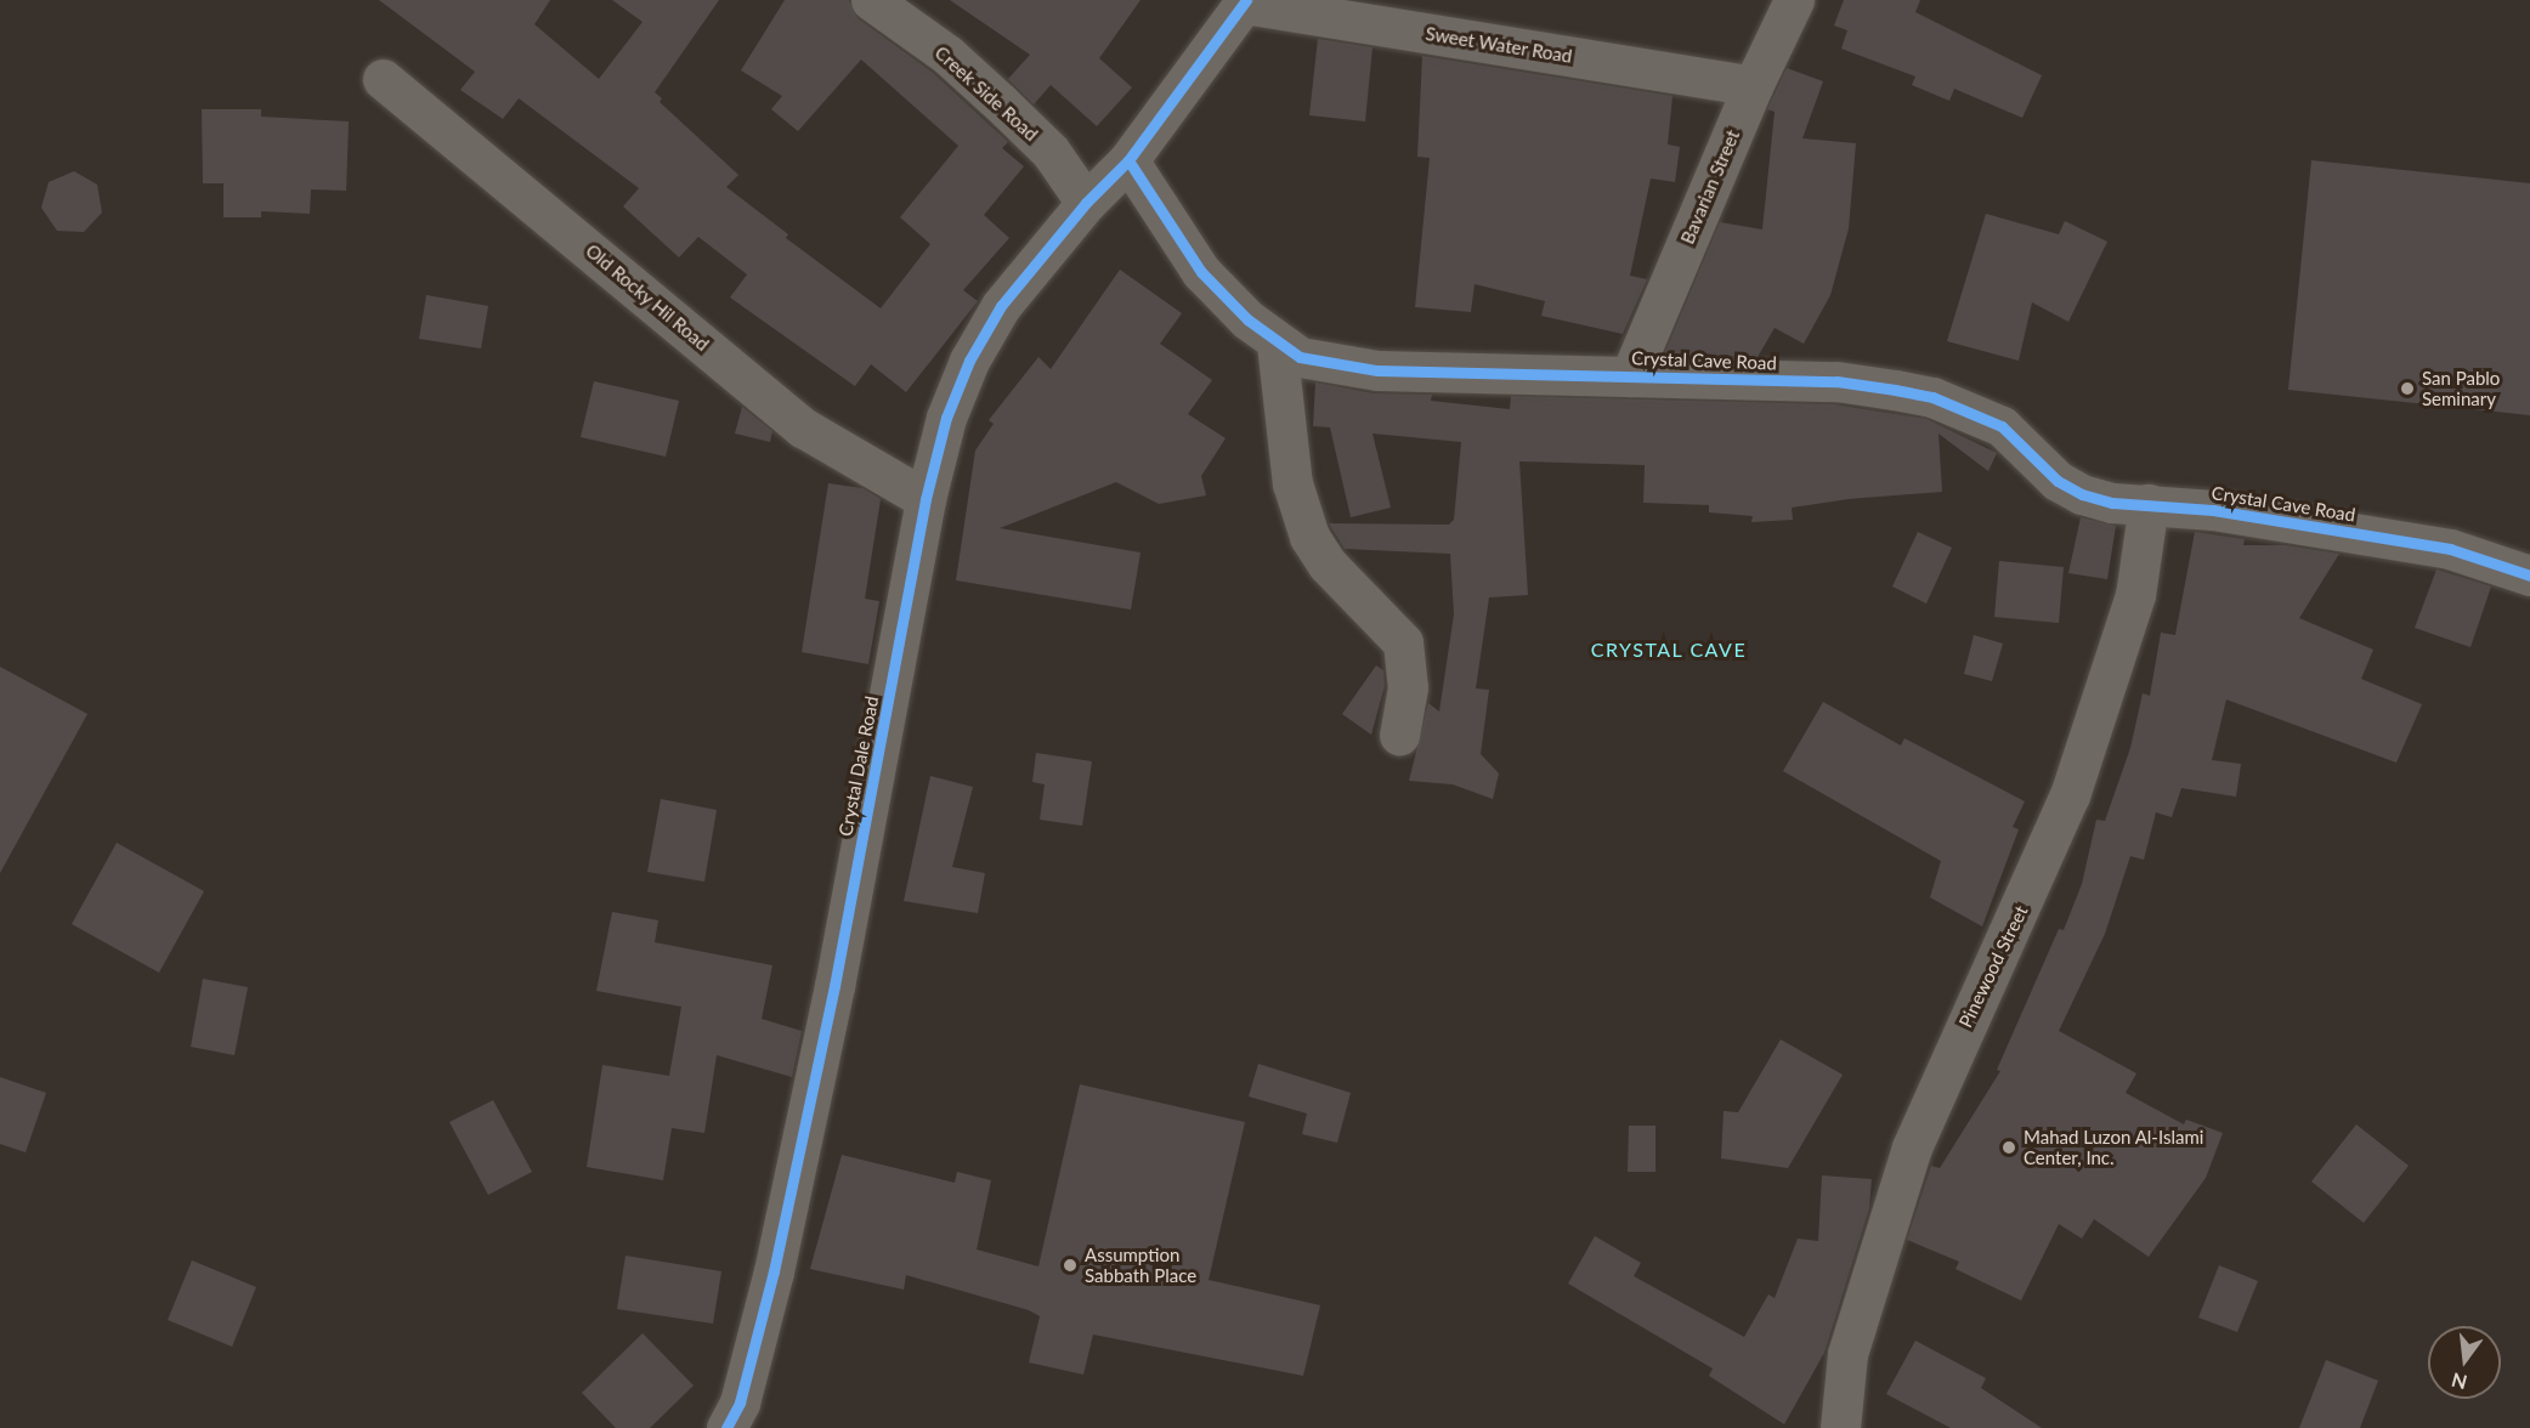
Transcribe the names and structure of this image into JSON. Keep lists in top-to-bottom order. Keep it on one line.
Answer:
{"streets":{"street":["Sweet Water Road","Creek Side Road","Bavarian Street","Old Rocky Hil Road","Crystal Cave Road","Crystal Dale Road","Pinewood Street"]},"crossings":[["Sweet Water Road","Bavarian Street"],["Creek Side Road","Crystal Dale Road"],["Bavarian Street","Crystal Cave Road"],["Old Rocky Hil Road","Crystal Dale Road"],["Crystal Cave Road","Crystal Dale Road"],["Crystal Cave Road","Pinewood Street"]],"districts":["CRYSTAL CAVE"],"places":["San Pablo Seminary","Mahad Luzon Al-Islami Center, Inc.","Assumption Sabbath Place"],"north":"bottom"}
